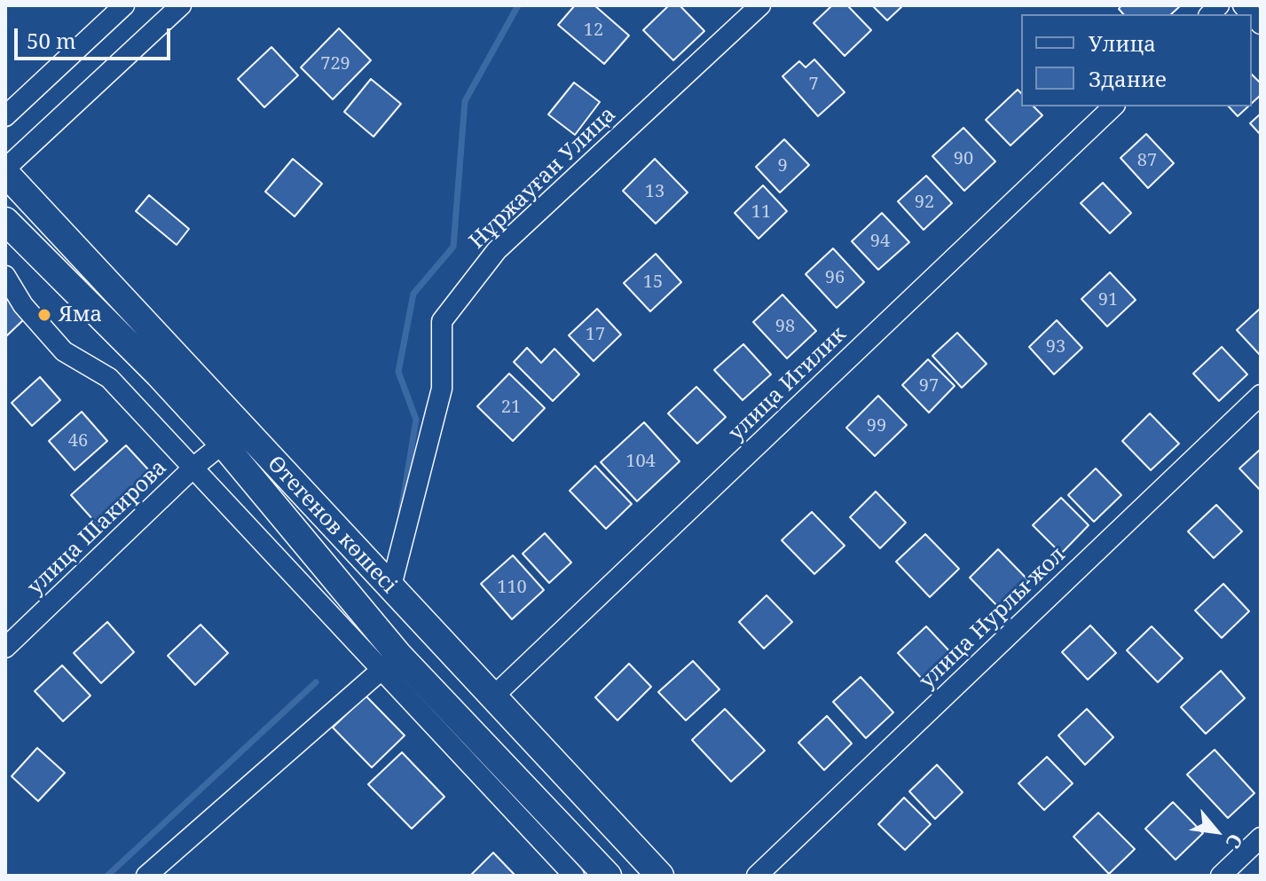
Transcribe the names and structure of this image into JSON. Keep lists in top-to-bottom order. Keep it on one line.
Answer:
{"streets":{"main road":["Өтегенов көшесі"],"street":["Нұржауған Улица","улица Игилик","улица Шакирова","улица Нурлы жол"]},"crossings":[["Нұржауған Улица","Өтегенов көшесі"],["улица Игилик","Өтегенов көшесі"],["Өтегенов көшесі","улица Шакирова"]],"places":["Яма"],"house_numbers":["12","729","7","90","87","9","13","92","11","94","96","15","91","98","17","93","97","21","99","46","104","110"],"legend":["Улица","Здание"],"scale_bar":"50 m","north":"bottom right"}
